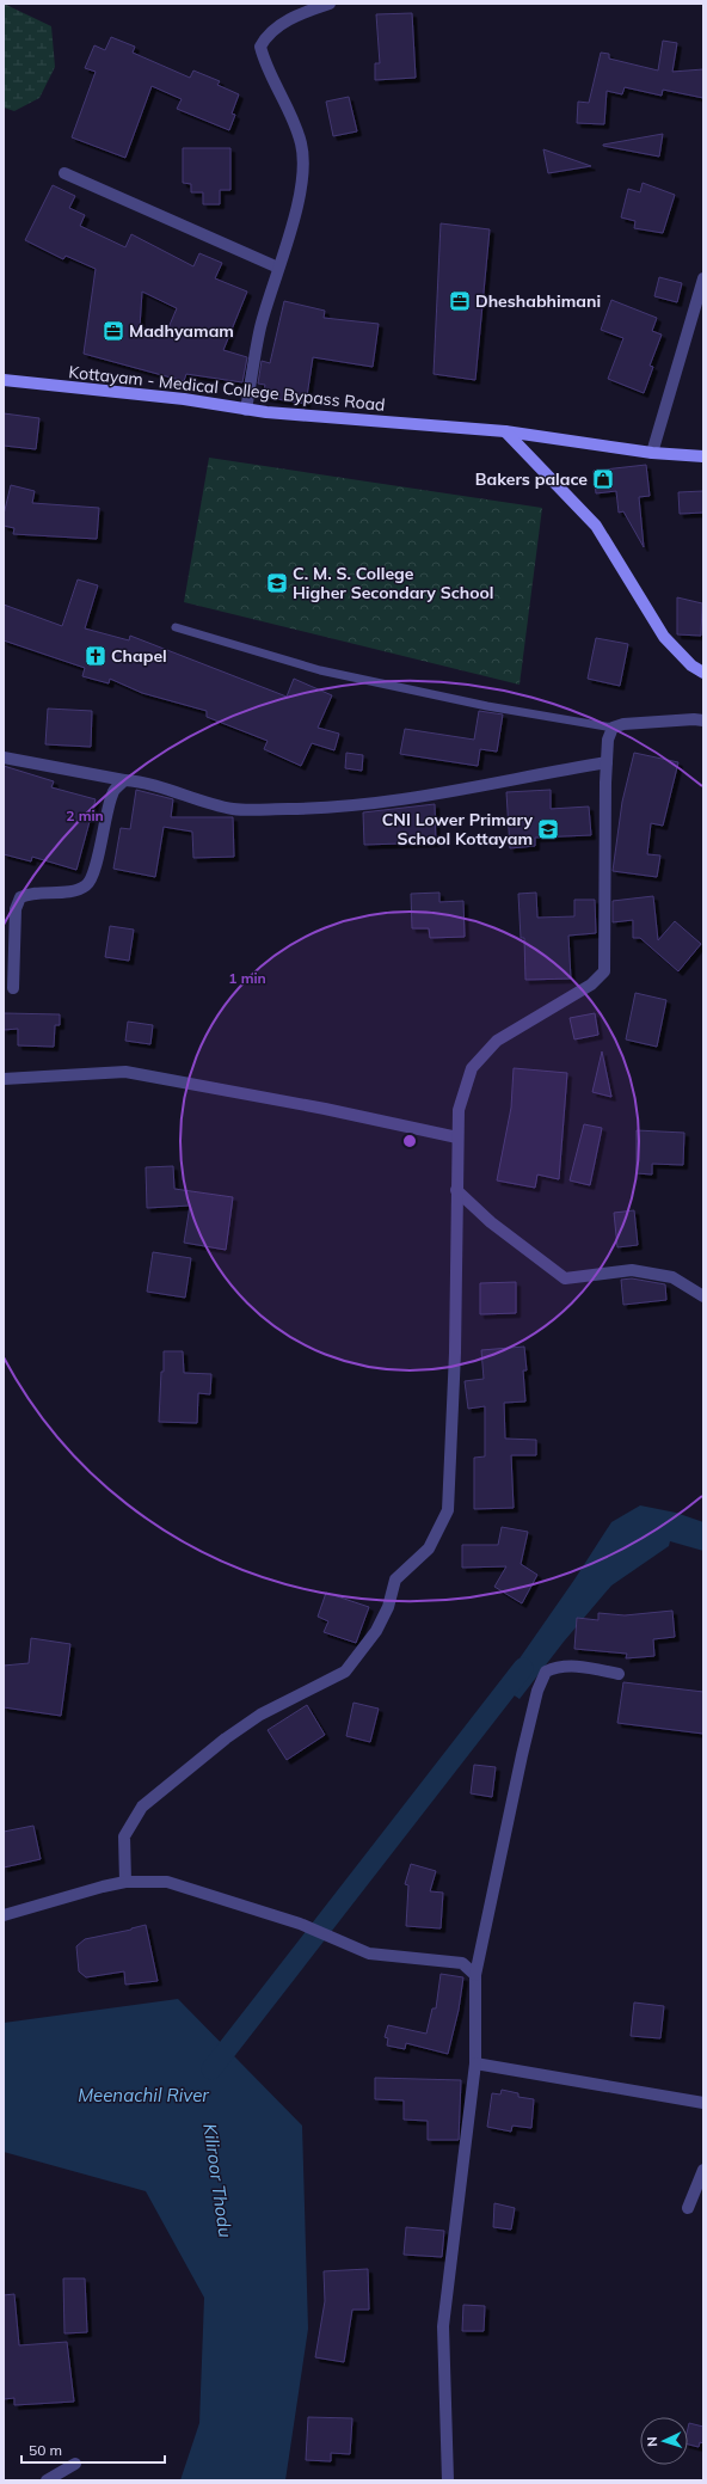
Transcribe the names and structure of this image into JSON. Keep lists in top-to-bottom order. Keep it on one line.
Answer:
{"streets":{"main road":["Kottayam - Medical College Bypass Road"]},"water":["Meenachil River","Kiliroor Thodu"],"places":{"office":["Dheshabhimani","Madhyamam"],"shop":["Bakers palace"],"school or university":["C. M. S. College Higher Secondary School","CNI Lower Primary School Kottayam"],"church":["Chapel"]},"scale_bar":"50 m","north":"left","rings":["2 min","1 min"]}
